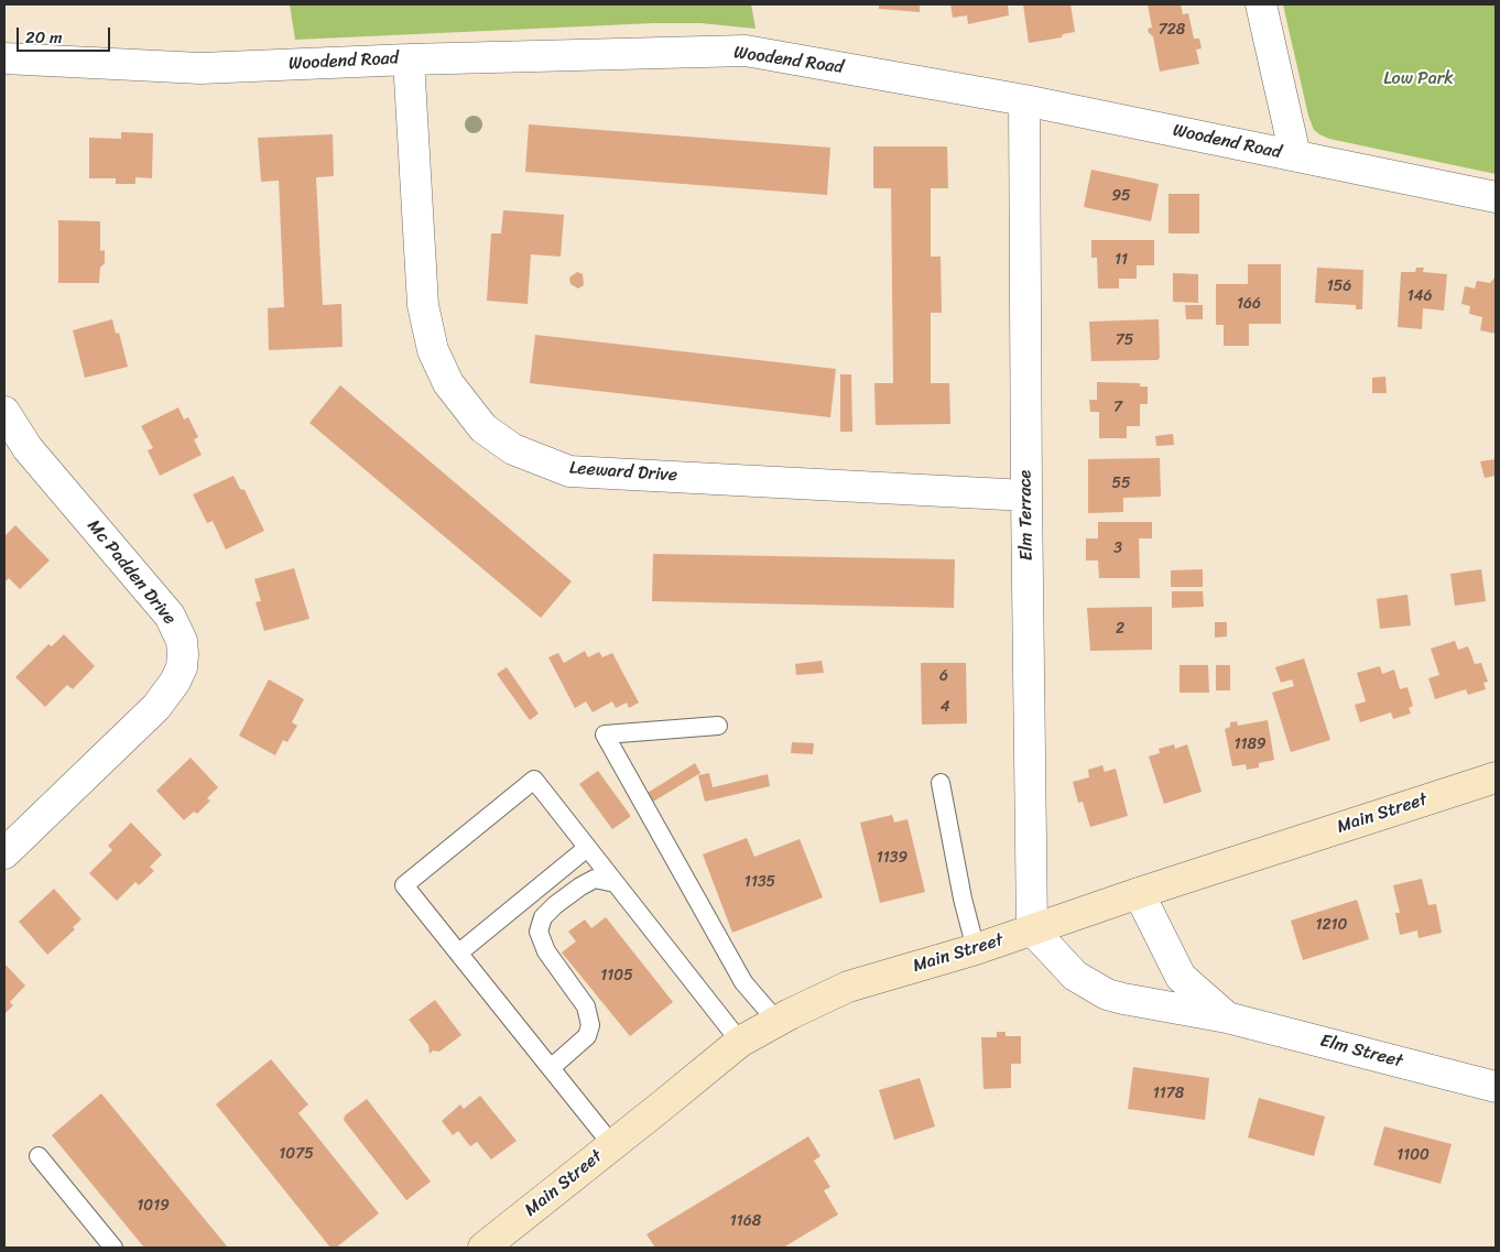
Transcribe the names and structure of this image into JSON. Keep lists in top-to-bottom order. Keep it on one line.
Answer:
{"streets":{"main road":["Main Street"],"street":["Woodend Road","Leeward Drive","Elm Terrace","Mc Padden Drive","Elm Street"]},"crossings":[["Woodend Road","Leeward Drive"],["Woodend Road","Elm Terrace"],["Leeward Drive","Elm Terrace"],["Elm Terrace","Main Street"],["Elm Terrace","Elm Street"],["Main Street","Elm Street"]],"parks":["Low Park"],"house_numbers":["728","95","11","156","146","166","75","7","55","3","2","6","4","1189","1139","1135","1210","1105","1178","1075","1100","1019","1168"],"scale_bar":"20 m"}
